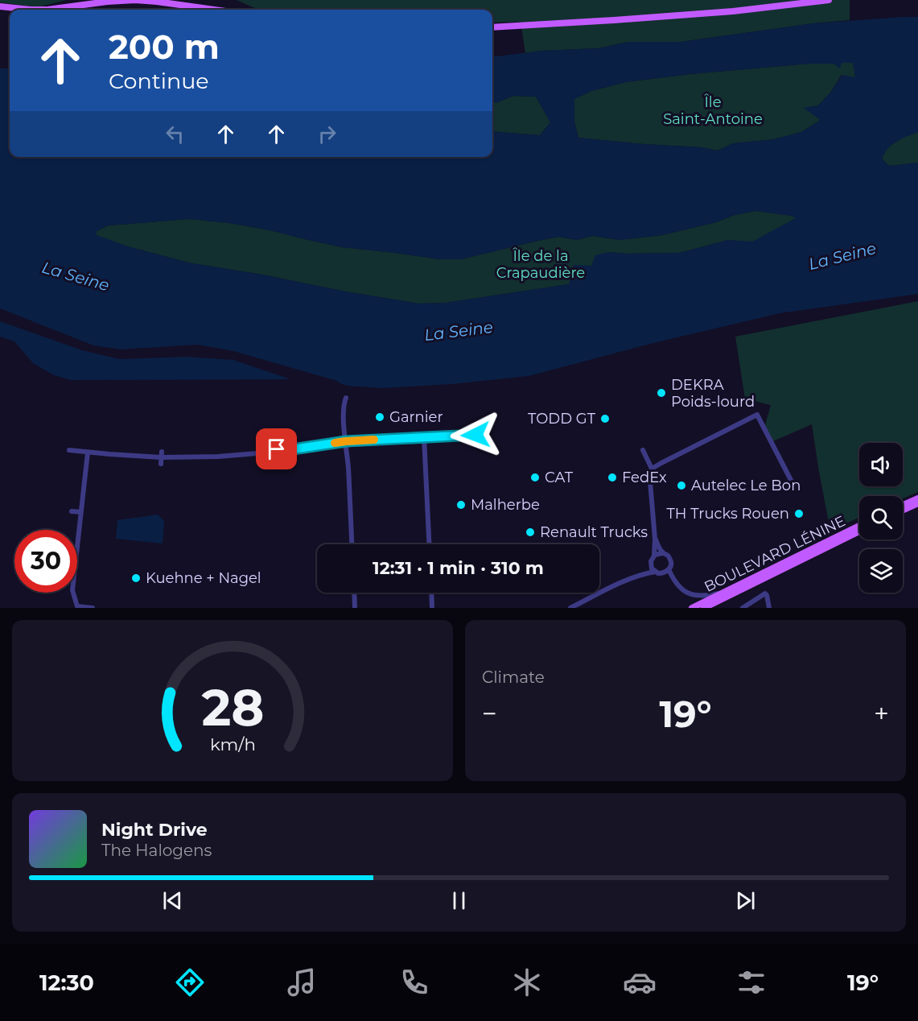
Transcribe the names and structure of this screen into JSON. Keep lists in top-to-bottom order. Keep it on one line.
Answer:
{"streets":{"main road":["BOULEVARD LÉNINE"]},"water":["La Seine"],"parks":["Île Saint-Antoine","Île de la Crapaudière"],"places":["DEKRA Poids-lourd","Garnier","TODD GT","CAT","FedEx","Autelec Le Bon","Malherbe","TH Trucks Rouen","Renault Trucks","Kuehne + Nagel"],"page":{"turn":["200 m","Continue"],"limit":"30","trip":"12:31 · 1 min · 310 m","tile":"Climate","heat":["−","19°","+"],"song":["Night Drive","The Halogens"],"tabs":["12:30","19°"],"gauge":["28","km/h"]}}
